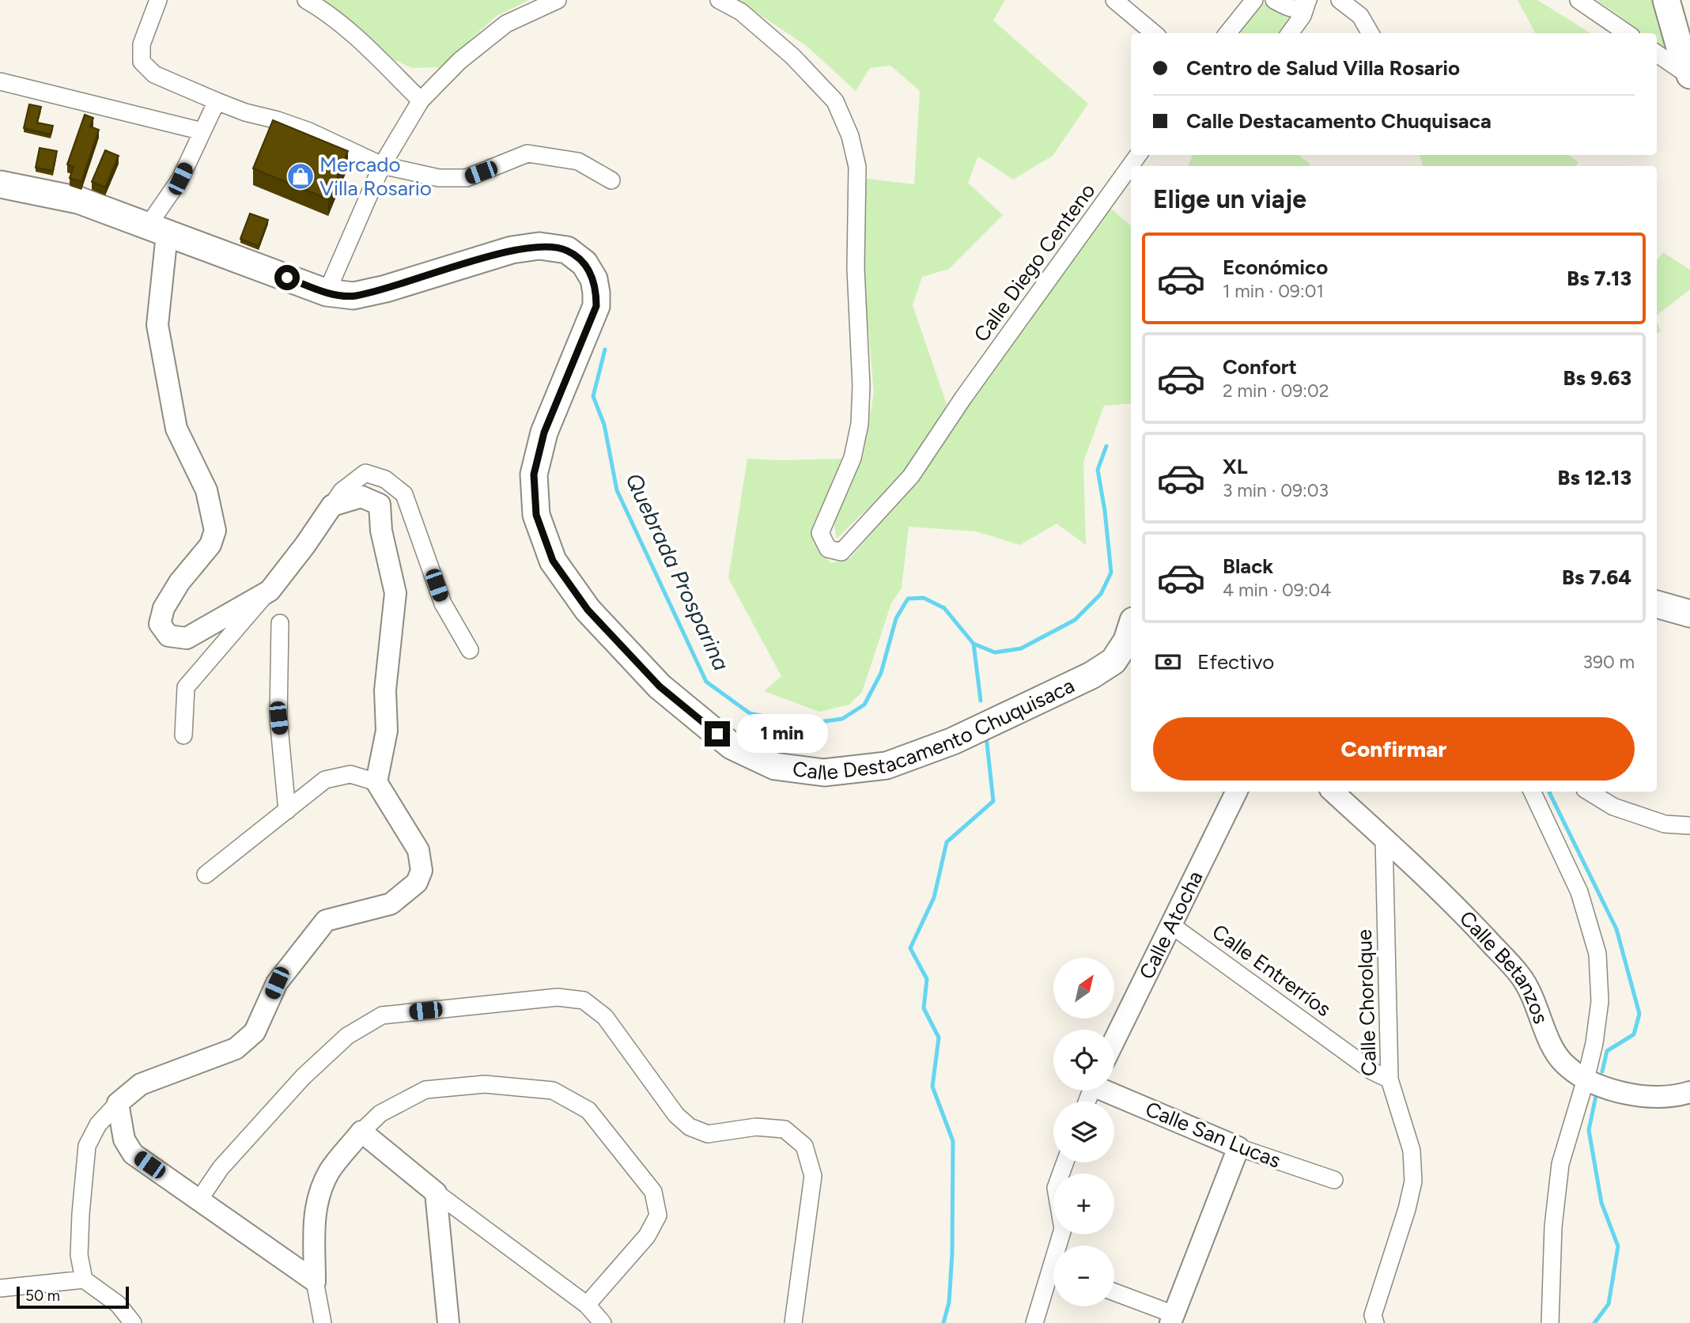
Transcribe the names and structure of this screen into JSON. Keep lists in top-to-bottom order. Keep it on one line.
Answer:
{"streets":{"main road":["Calle Destacamento Chuquisaca"],"street":["Calle Diego Centeno","Calle Atocha","Calle Betanzos","Calle Entrerríos","Calle Chorolque","Calle San Lucas"]},"crossings":[["Calle Atocha","Calle Entrerríos"],["Calle Betanzos","Calle Chorolque"],["Calle Entrerríos","Calle Chorolque"]],"water":["Quebrada Prosparina"],"places":{"shop":["Mercado Villa Rosario"]},"scale_bar":"50 m","north":"top right","page":{"banner":["Centro de Salud Villa Rosario","Calle Destacamento Chuquisaca"],"heading":"Elige un viaje","list":[{"name":"Económico","note":"1 min · 09:01","value":"Bs 7.13"},{"name":"Confort","note":"2 min · 09:02","value":"Bs 9.63"},{"name":"XL","note":"3 min · 09:03","value":"Bs 12.13"},{"name":"Black","note":"4 min · 09:04","value":"Bs 7.64"}],"pay":["Efectivo","390 m"],"buttons":"Confirmar","bubble":"1 min","map_buttons":["+","−"],"scale":"50 m"}}
